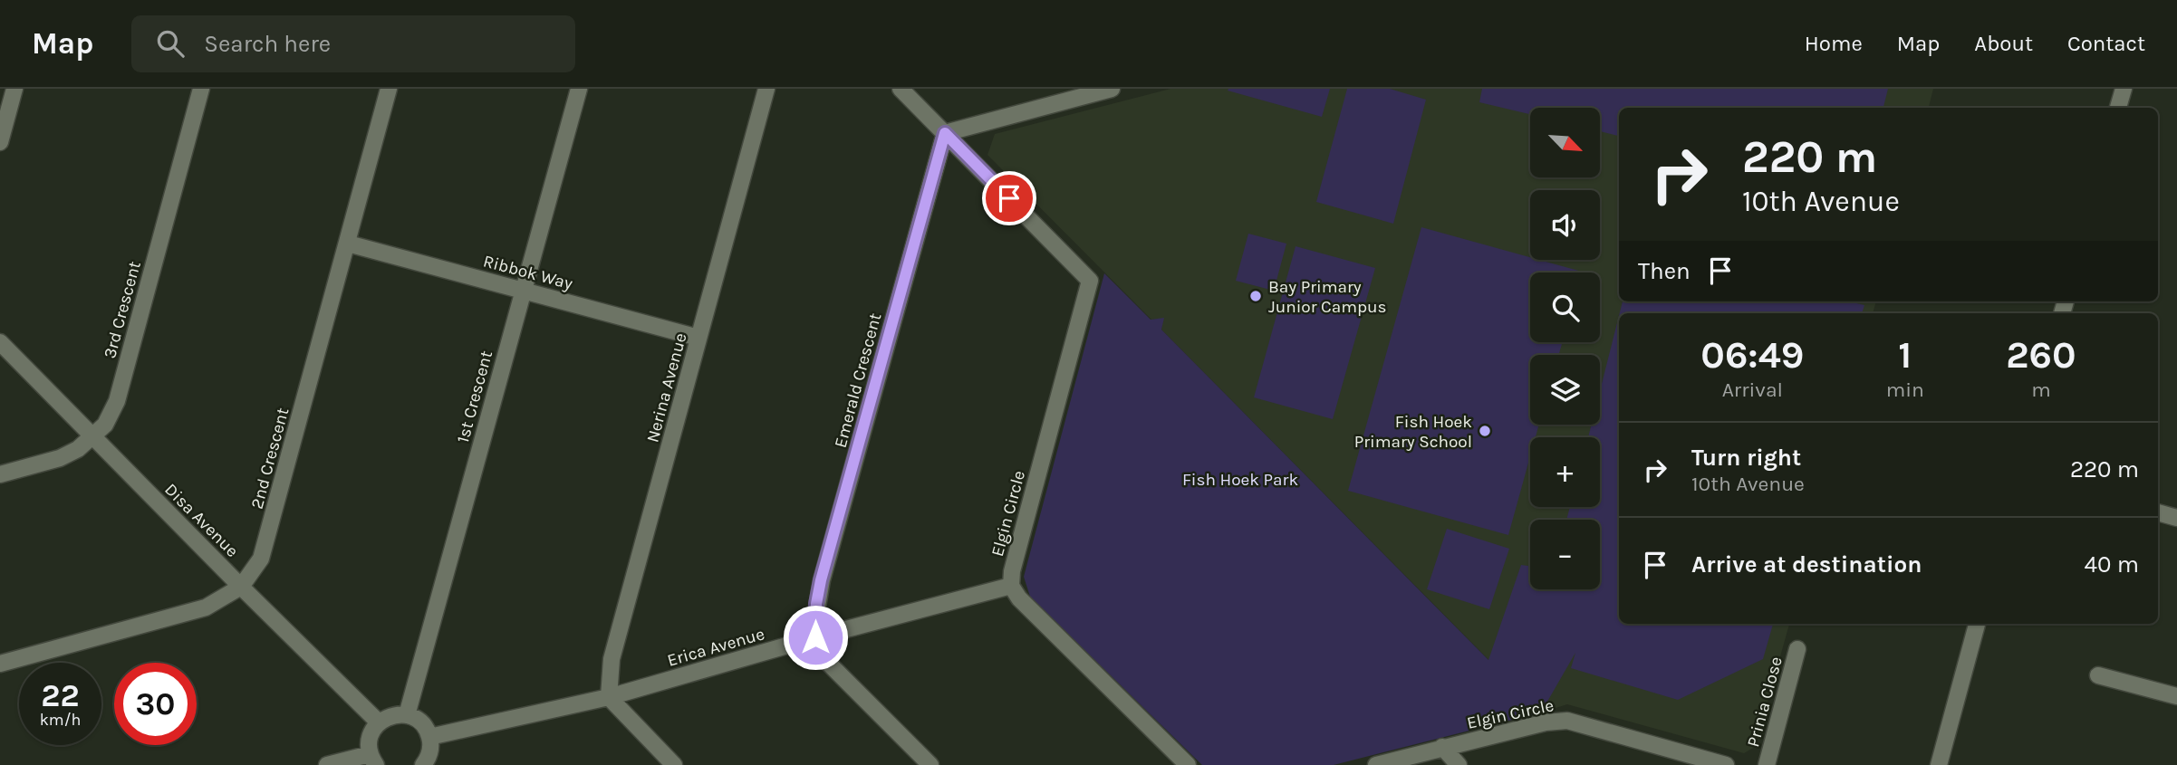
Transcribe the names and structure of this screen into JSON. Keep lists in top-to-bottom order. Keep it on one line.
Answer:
{"streets":{"street":["Ribbok Way","3rd Crescent","Emerald Crescent","Nerina Avenue","1st Crescent","2nd Crescent","Elgin Circle","Disa Avenue","Erica Avenue","Prinia Close"]},"crossings":[["Ribbok Way","Nerina Avenue"],["Ribbok Way","1st Crescent"],["Ribbok Way","2nd Crescent"],["3rd Crescent","Disa Avenue"],["Emerald Crescent","Elgin Circle"],["Emerald Crescent","Erica Avenue"],["Nerina Avenue","Erica Avenue"],["2nd Crescent","Disa Avenue"],["Elgin Circle","Erica Avenue"]],"parks":["Fish Hoek Park"],"places":["Bay Primary Junior Campus","Fish Hoek Primary School"],"north":"bottom right","page":{"header":"Map","search":"Search here","nav":["Home","Map","About","Contact"],"map_buttons":["+","−"],"turn":["220 m","10th Avenue"],"then":"Then","eta":["06:49","Arrival","1","min","260","m"],"list":[{"name":"Turn right","note":"10th Avenue","value":"220 m"},{"name":"Arrive at destination","value":"40 m"}],"speed":"22 km/h","limit":"30"}}
